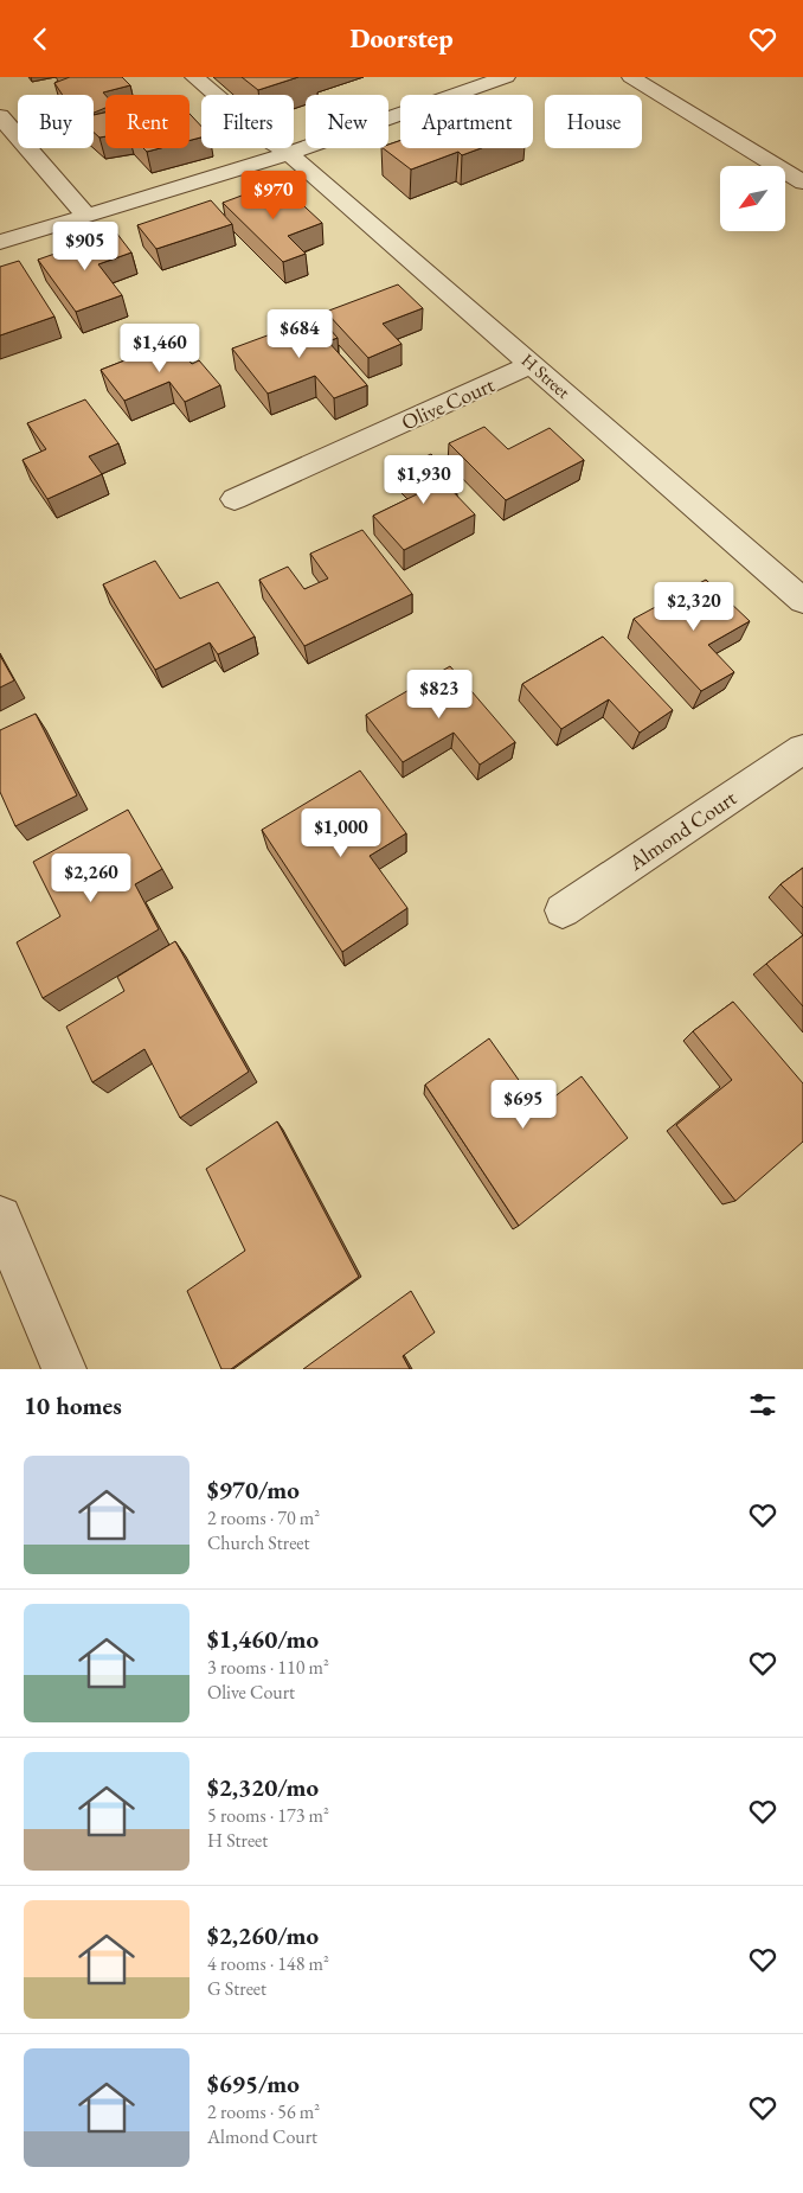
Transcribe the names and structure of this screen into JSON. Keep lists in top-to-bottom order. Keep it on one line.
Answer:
{"streets":{"street":["H Street","Olive Court","Almond Court"]},"crossings":[["H Street","Olive Court"]],"north":"bottom left","page":{"header":"Doorstep","chip":["Buy","Rent","Filters","New","Apartment","House"],"price":["$970","$905","$684","$1,460","$1,930","$2,320","$823","$1,000","$2,260","$695"],"heading":"10 homes","list":[{"name":"$970/mo","note":"2 rooms · 70 m² · Church Street"},{"name":"$1,460/mo","note":"3 rooms · 110 m² · Olive Court"},{"name":"$2,320/mo","note":"5 rooms · 173 m² · H Street"},{"name":"$2,260/mo","note":"4 rooms · 148 m² · G Street"},{"name":"$695/mo","note":"2 rooms · 56 m² · Almond Court"}]}}
